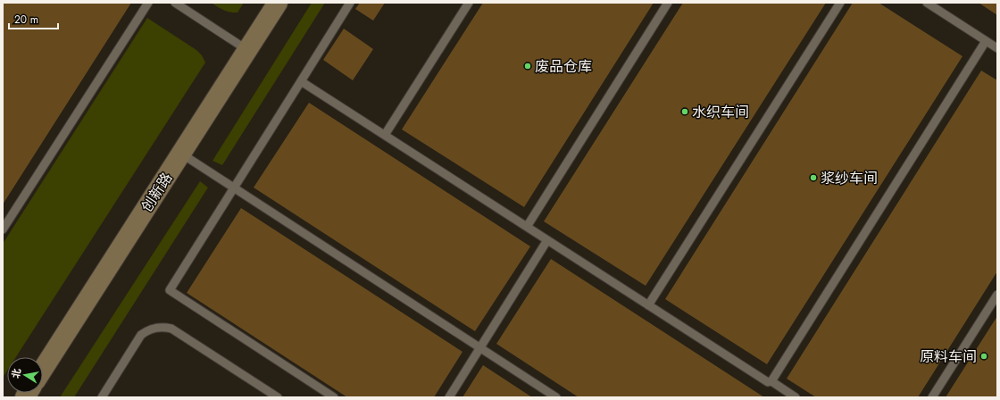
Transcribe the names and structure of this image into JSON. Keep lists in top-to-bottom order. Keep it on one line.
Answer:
{"streets":{"main road":["创新路"]},"places":["废品仓库","水织车间","浆纱车间","原料车间"],"scale_bar":"20 m","north":"left"}
